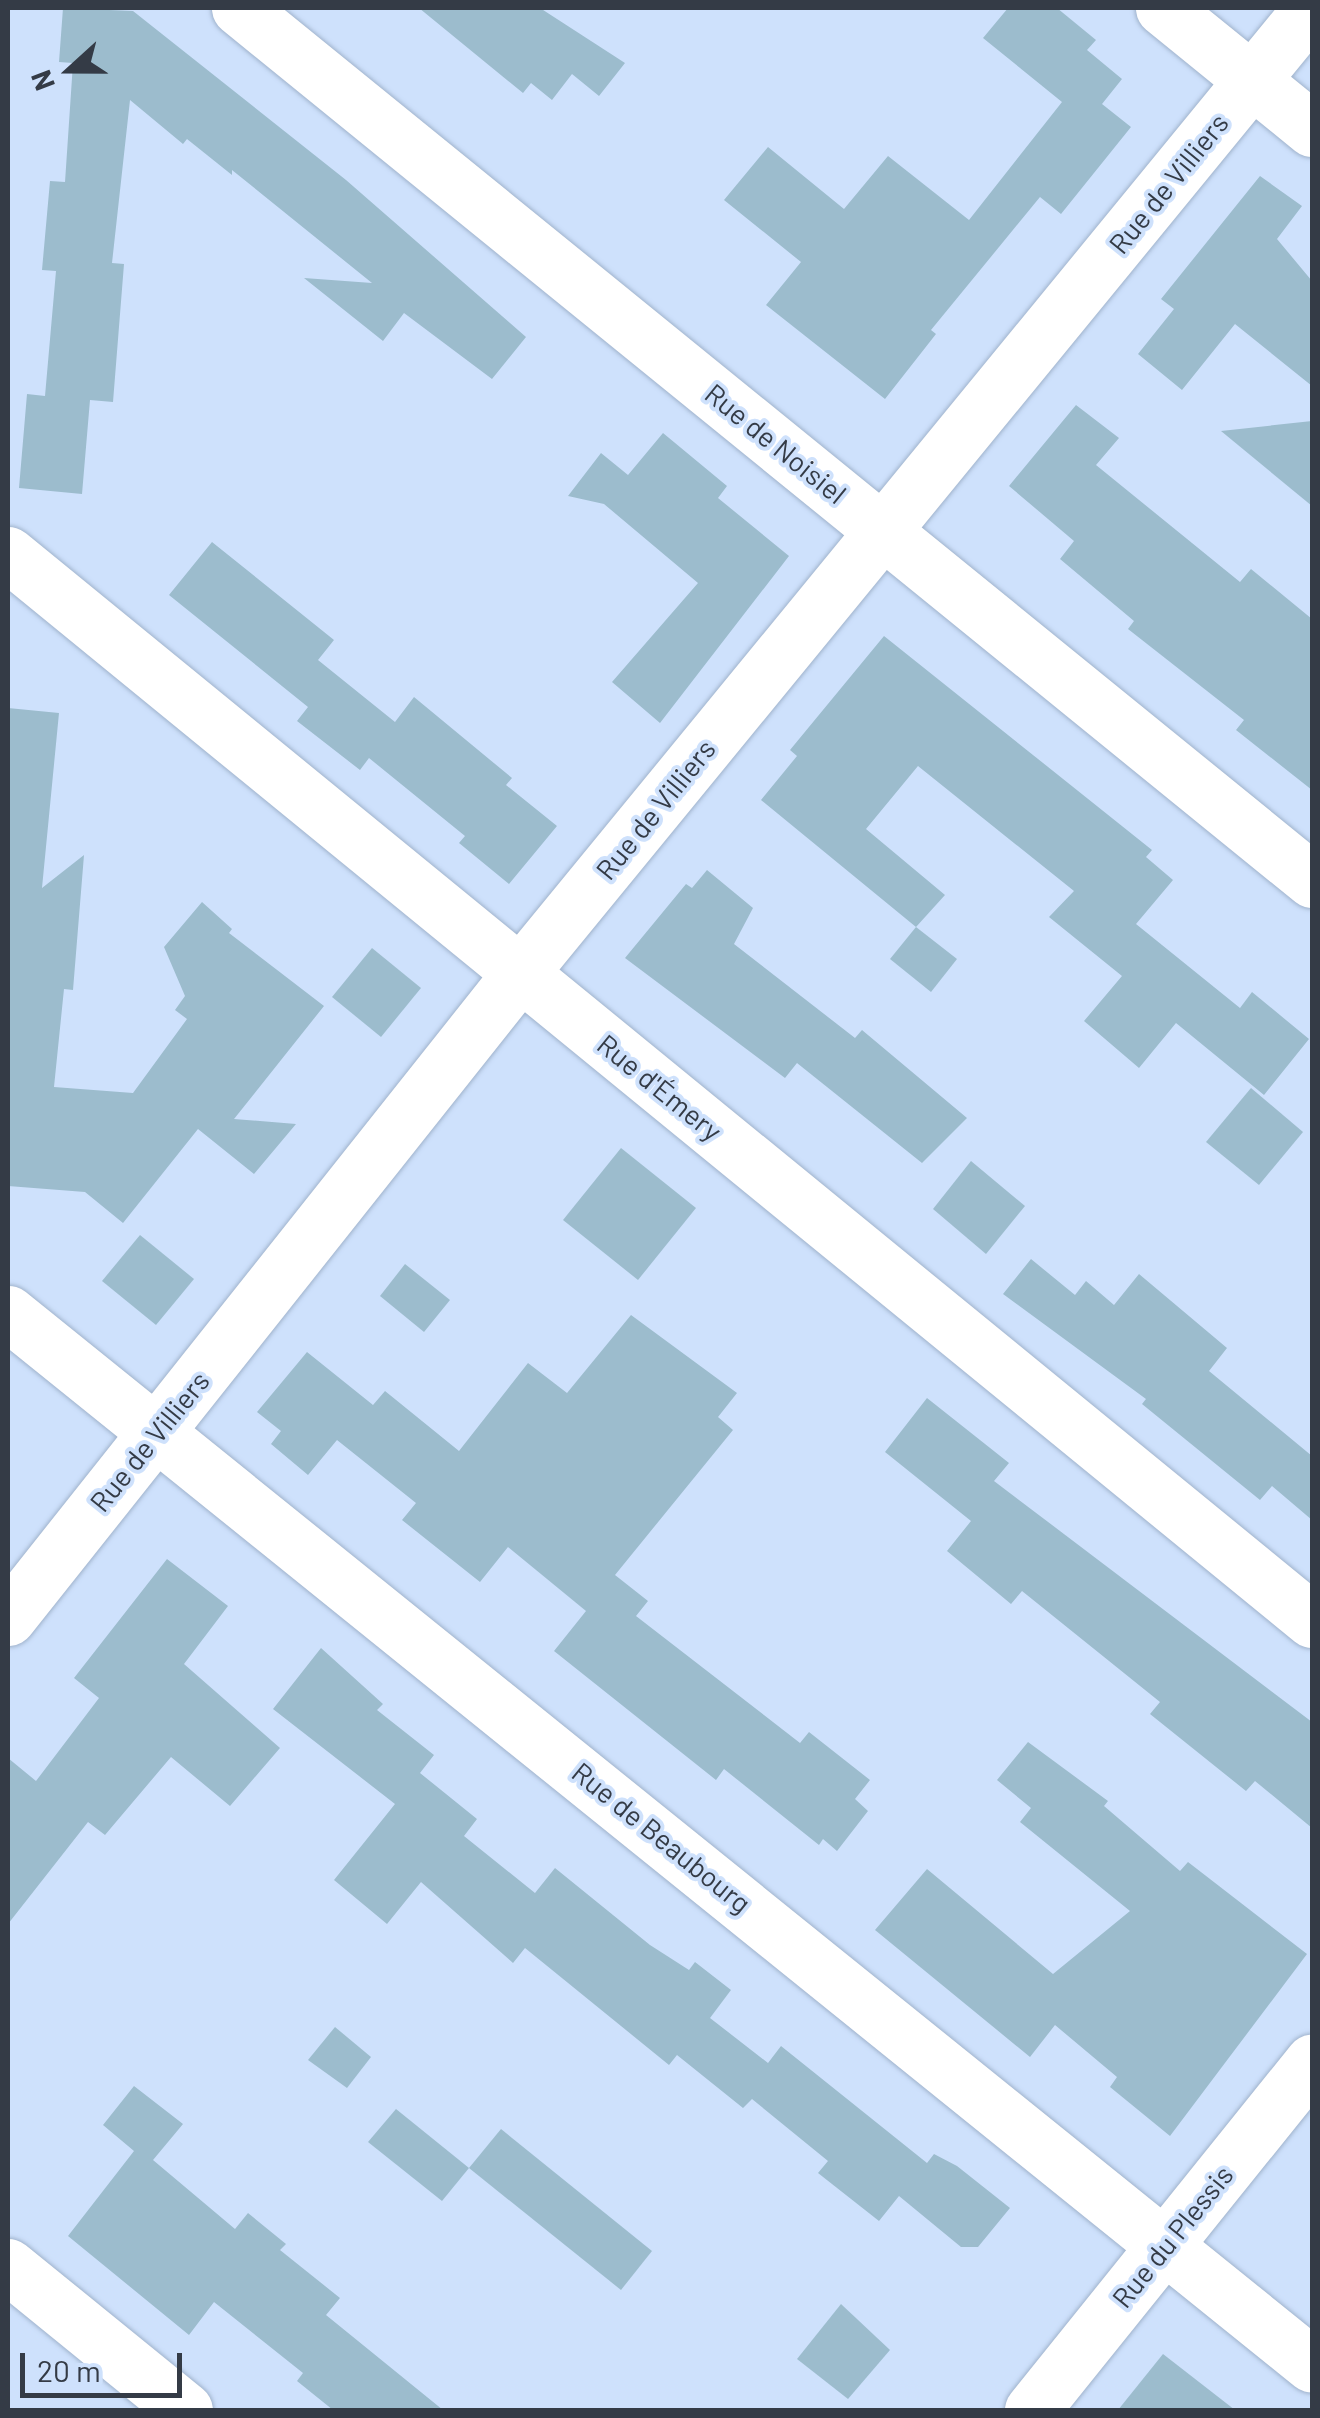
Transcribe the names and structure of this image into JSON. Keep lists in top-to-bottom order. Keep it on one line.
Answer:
{"streets":{"street":["Rue de Villiers","Rue de Noisiel","Rue d'Émery","Rue de Beaubourg","Rue du Plessis"]},"crossings":[["Rue de Villiers","Rue de Noisiel"],["Rue de Villiers","Rue d'Émery"],["Rue de Villiers","Rue de Beaubourg"],["Rue de Beaubourg","Rue du Plessis"]],"scale_bar":"20 m","north":"left"}
